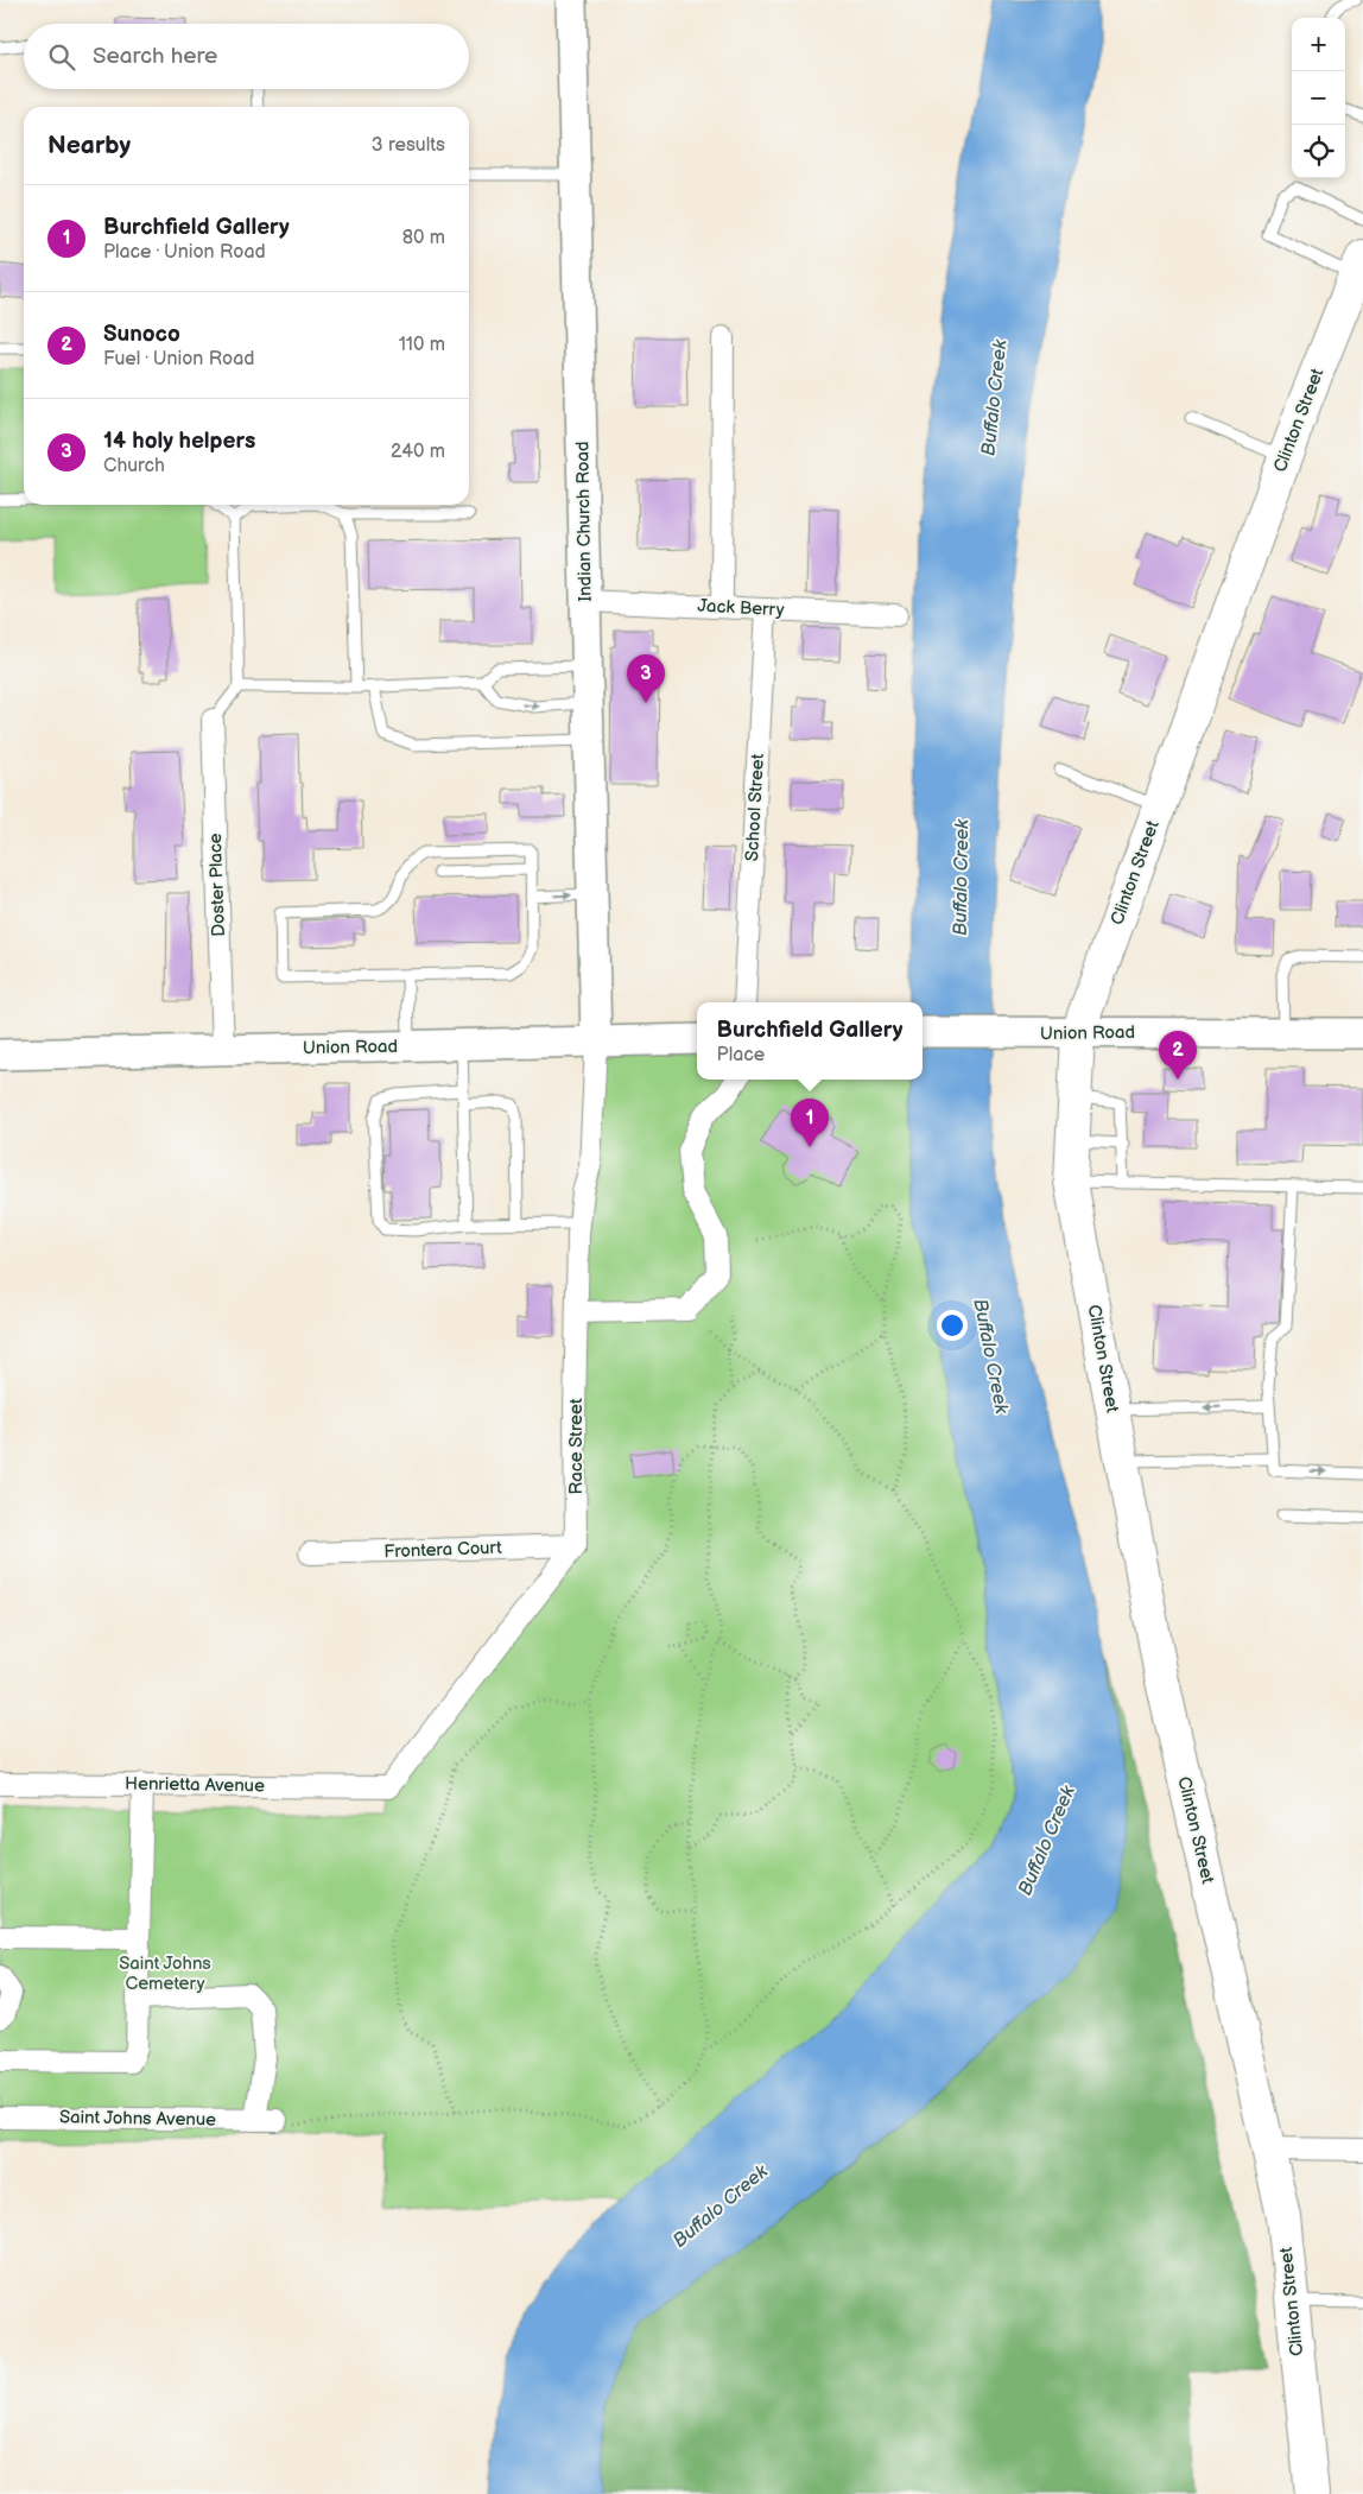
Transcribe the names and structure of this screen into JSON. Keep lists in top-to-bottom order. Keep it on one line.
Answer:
{"streets":{"main road":["Clinton Street","Indian Church Road","Union Road"],"street":["Jack Berry","School Street","Doster Place","Race Street","Frontera Court","Henrietta Avenue","Saint Johns Avenue"]},"crossings":[["Clinton Street","Union Road"],["Indian Church Road","Jack Berry"],["Indian Church Road","Union Road"],["Indian Church Road","Race Street"],["Jack Berry","School Street"],["Doster Place","Union Road"],["Union Road","Race Street"],["Race Street","Frontera Court"],["Race Street","Henrietta Avenue"],["Frontera Court","Henrietta Avenue"]],"water":["Buffalo Creek"],"parks":["Saint Johns Cemetery"],"page":{"map_buttons":["+","−"],"search":"Search here","heading":["Nearby","3 results"],"list":[{"mark":"1","name":"Burchfield Gallery","note":"Place · Union Road","value":"80 m"},{"mark":"2","name":"Sunoco","note":"Fuel · Union Road","value":"110 m"},{"mark":"3","name":"14 holy helpers","note":"Church","value":"240 m"}],"pins":["3","2","1"],"popup":["Burchfield Gallery","Place"]}}
